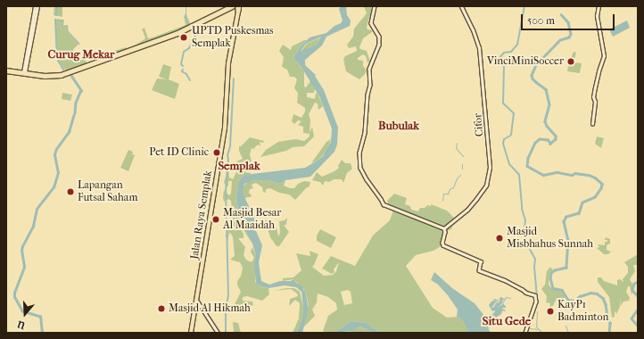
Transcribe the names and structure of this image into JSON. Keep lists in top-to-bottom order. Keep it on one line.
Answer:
{"streets":{"main road":["Jalan Raya Semplak"],"street":["Cifor"]},"districts":["Curug Mekar","Bubulak","Semplak","Situ Gede"],"places":["UPTD Puskesmas Semplak","VinciMiniSoccer","Pet ID Clinic","Lapangan Futsal Saham","Masjid Besar Al Maaidah","Masjid Misbhahus Sunnah","Masjid Al Hikmah","KayP1 Badminton"],"scale_bar":"500 m","north":"bottom"}
